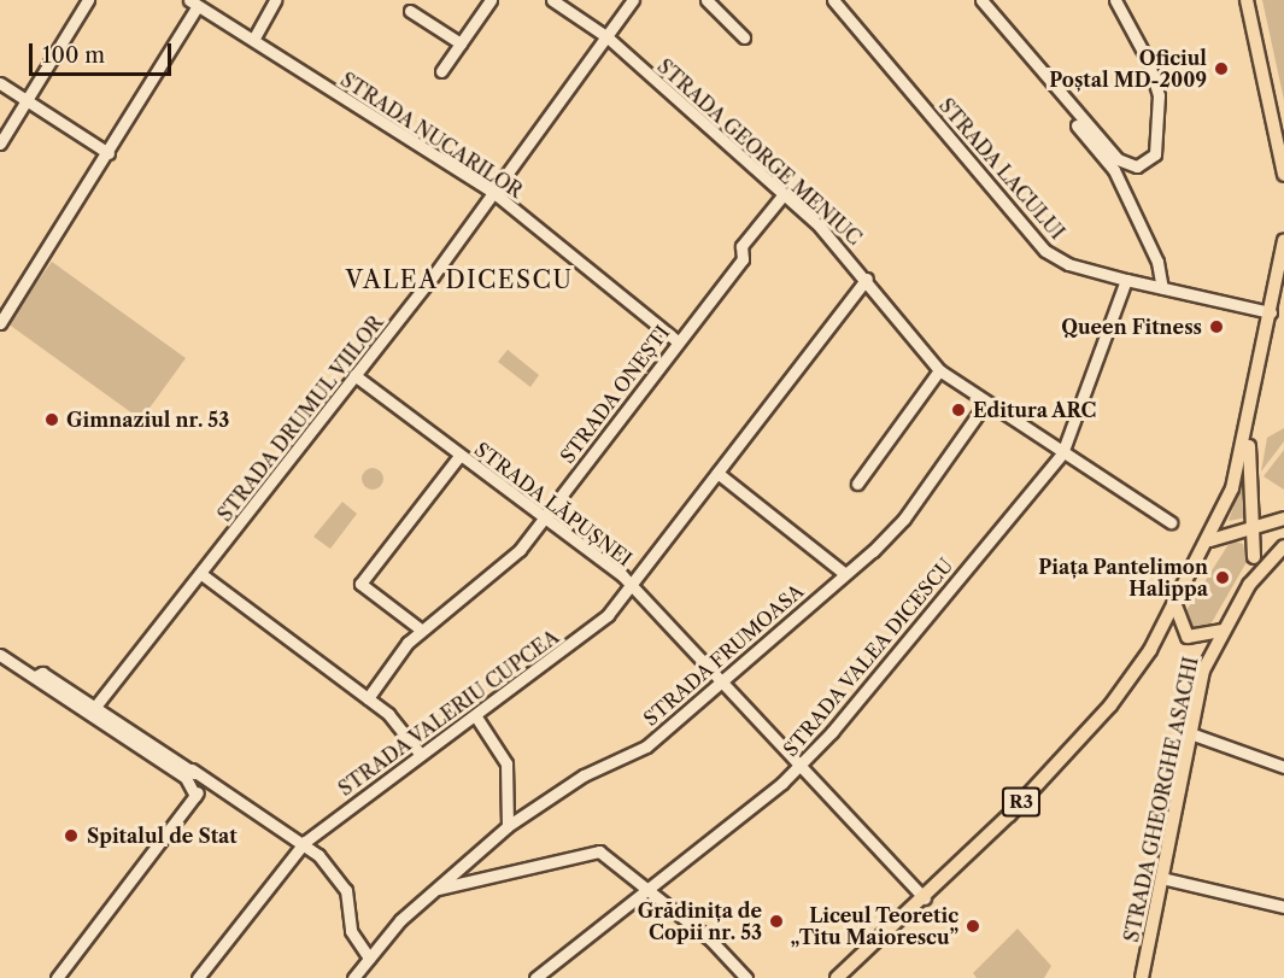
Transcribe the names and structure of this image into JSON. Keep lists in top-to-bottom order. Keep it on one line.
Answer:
{"streets":{"main road":["STRADA GHEORGHE ASACHI","R3"],"street":["STRADA NUCARILOR","STRADA GEORGE MENIUC","STRADA LACULUI","STRADA ONEȘTI","STRADA DRUMUL VIILOR","STRADA LĂPUȘNEI","STRADA FRUMOASA","STRADA VALEA DICESCU","STRADA VALERIU CUPCEA"]},"crossings":[["STRADA NUCARILOR","STRADA ONEȘTI"],["STRADA NUCARILOR","STRADA DRUMUL VIILOR"],["STRADA GEORGE MENIUC","STRADA ONEȘTI"],["STRADA GEORGE MENIUC","STRADA DRUMUL VIILOR"],["STRADA GEORGE MENIUC","STRADA FRUMOASA"],["STRADA GEORGE MENIUC","STRADA VALEA DICESCU"],["STRADA GEORGE MENIUC","STRADA VALERIU CUPCEA"],["STRADA LACULUI","STRADA VALEA DICESCU"],["STRADA ONEȘTI","STRADA LĂPUȘNEI"],["STRADA DRUMUL VIILOR","STRADA LĂPUȘNEI"],["STRADA LĂPUȘNEI","STRADA FRUMOASA"],["STRADA LĂPUȘNEI","STRADA VALEA DICESCU"],["STRADA LĂPUȘNEI","STRADA VALERIU CUPCEA"],["STRADA LĂPUȘNEI","R3"]],"districts":["VALEA DICESCU"],"places":["Oficiul Poștal MD-2009","Queen Fitness","Editura ARC","Gimnaziul nr. 53","Piața Pantelimon Halippa","Spitalul de Stat","Grădinița de Copii nr. 53","Liceul Teoretic „Titu Maiorescu”"],"scale_bar":"100 m"}
